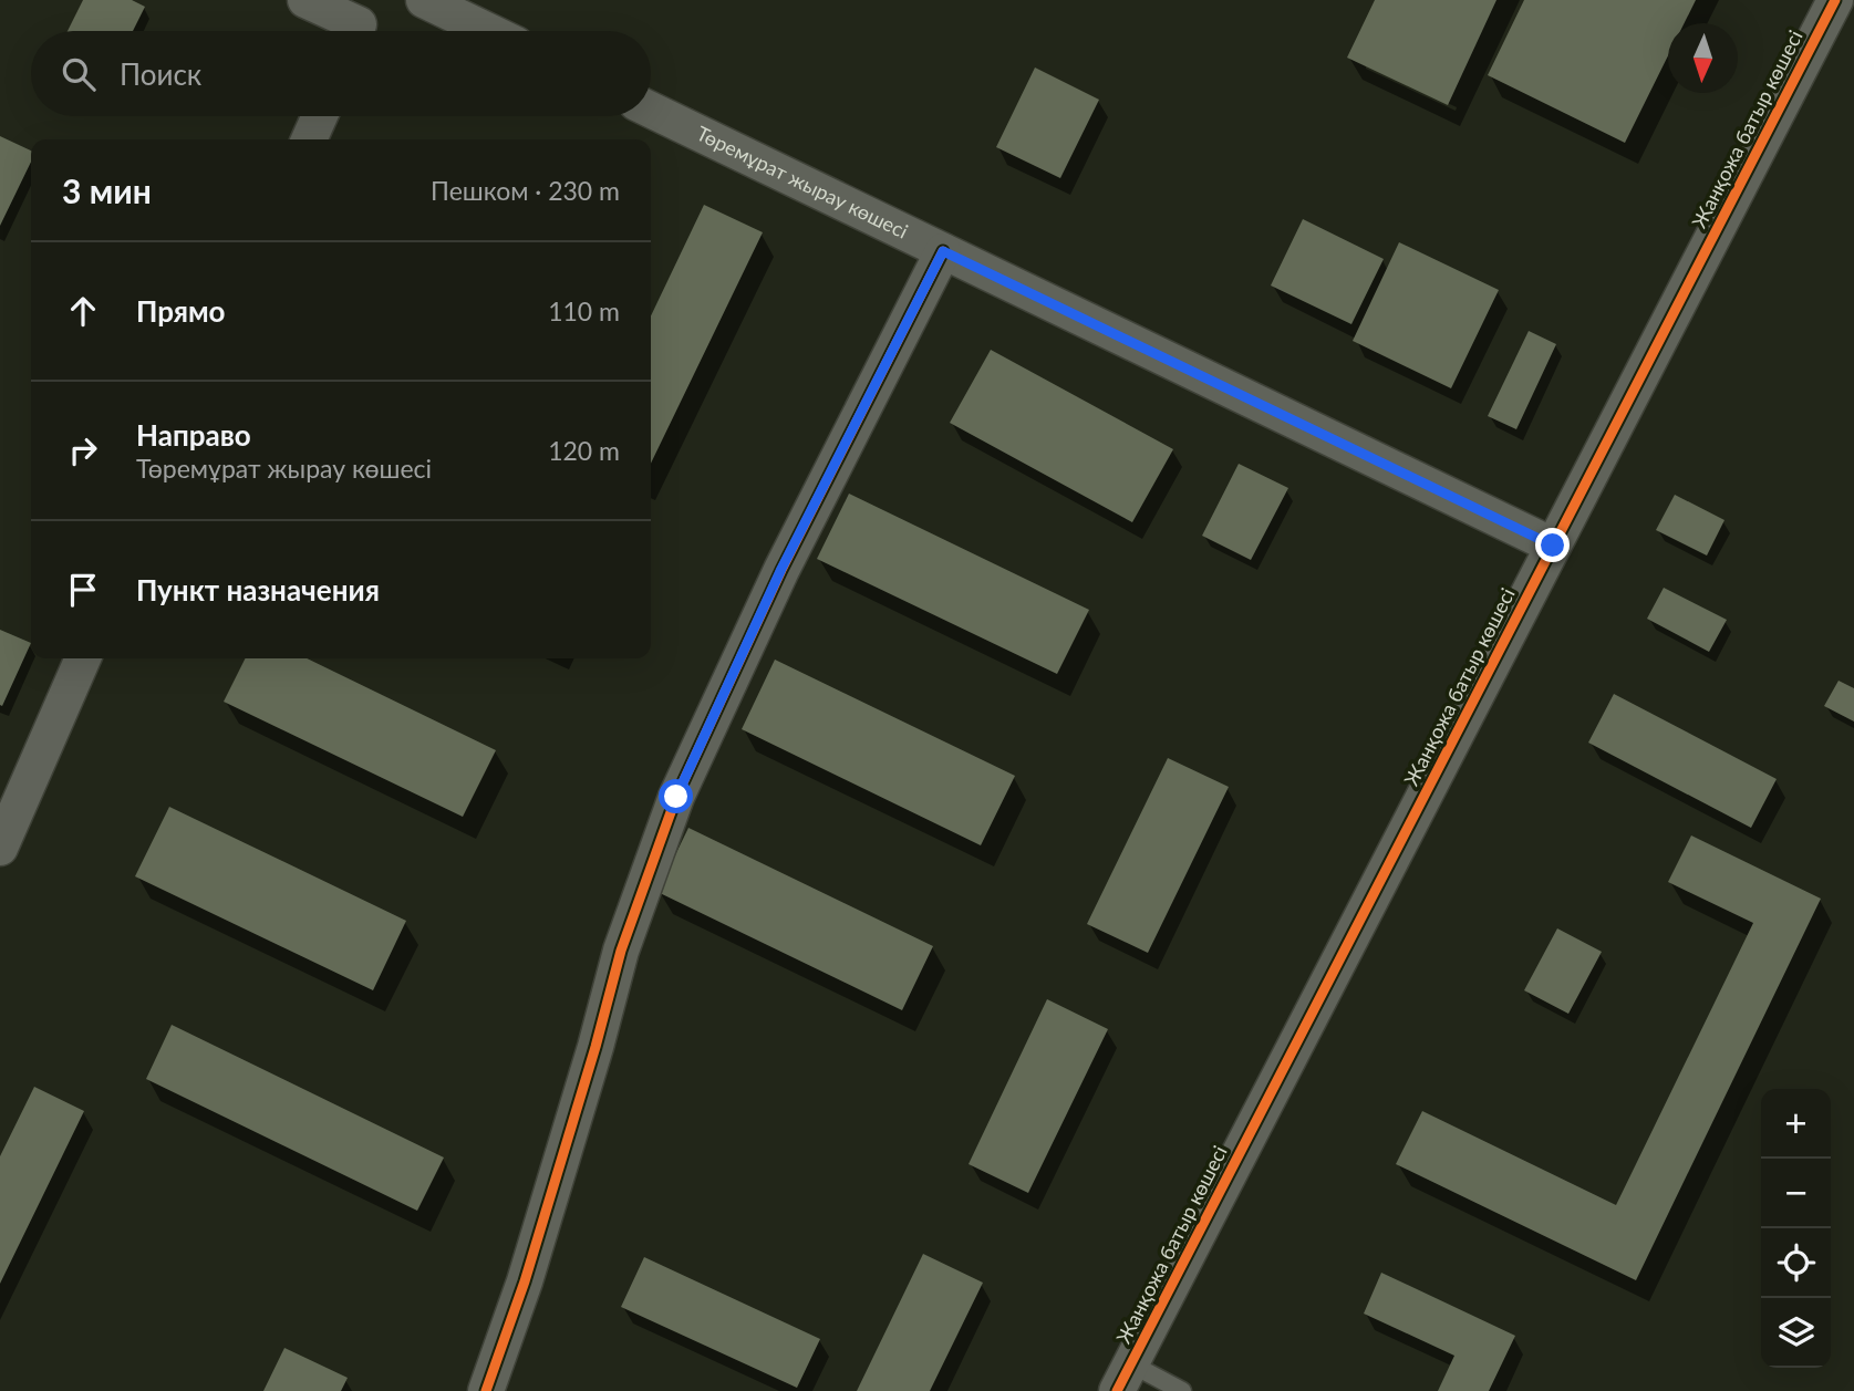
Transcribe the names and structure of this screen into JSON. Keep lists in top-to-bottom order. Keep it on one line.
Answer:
{"streets":{"street":["Жанқожа батыр көшесі","Төремұрат жырау көшесі"]},"crossings":[["Жанқожа батыр көшесі","Төремұрат жырау көшесі"]],"north":"bottom","page":{"search":"Поиск","heading":["3 мин","Пешком · 230 m"],"list":[["Прямо","110 m"],["Направо","Төремұрат жырау көшесі","120 m"],"Пункт назначения"],"map_buttons":["+","−"]}}
